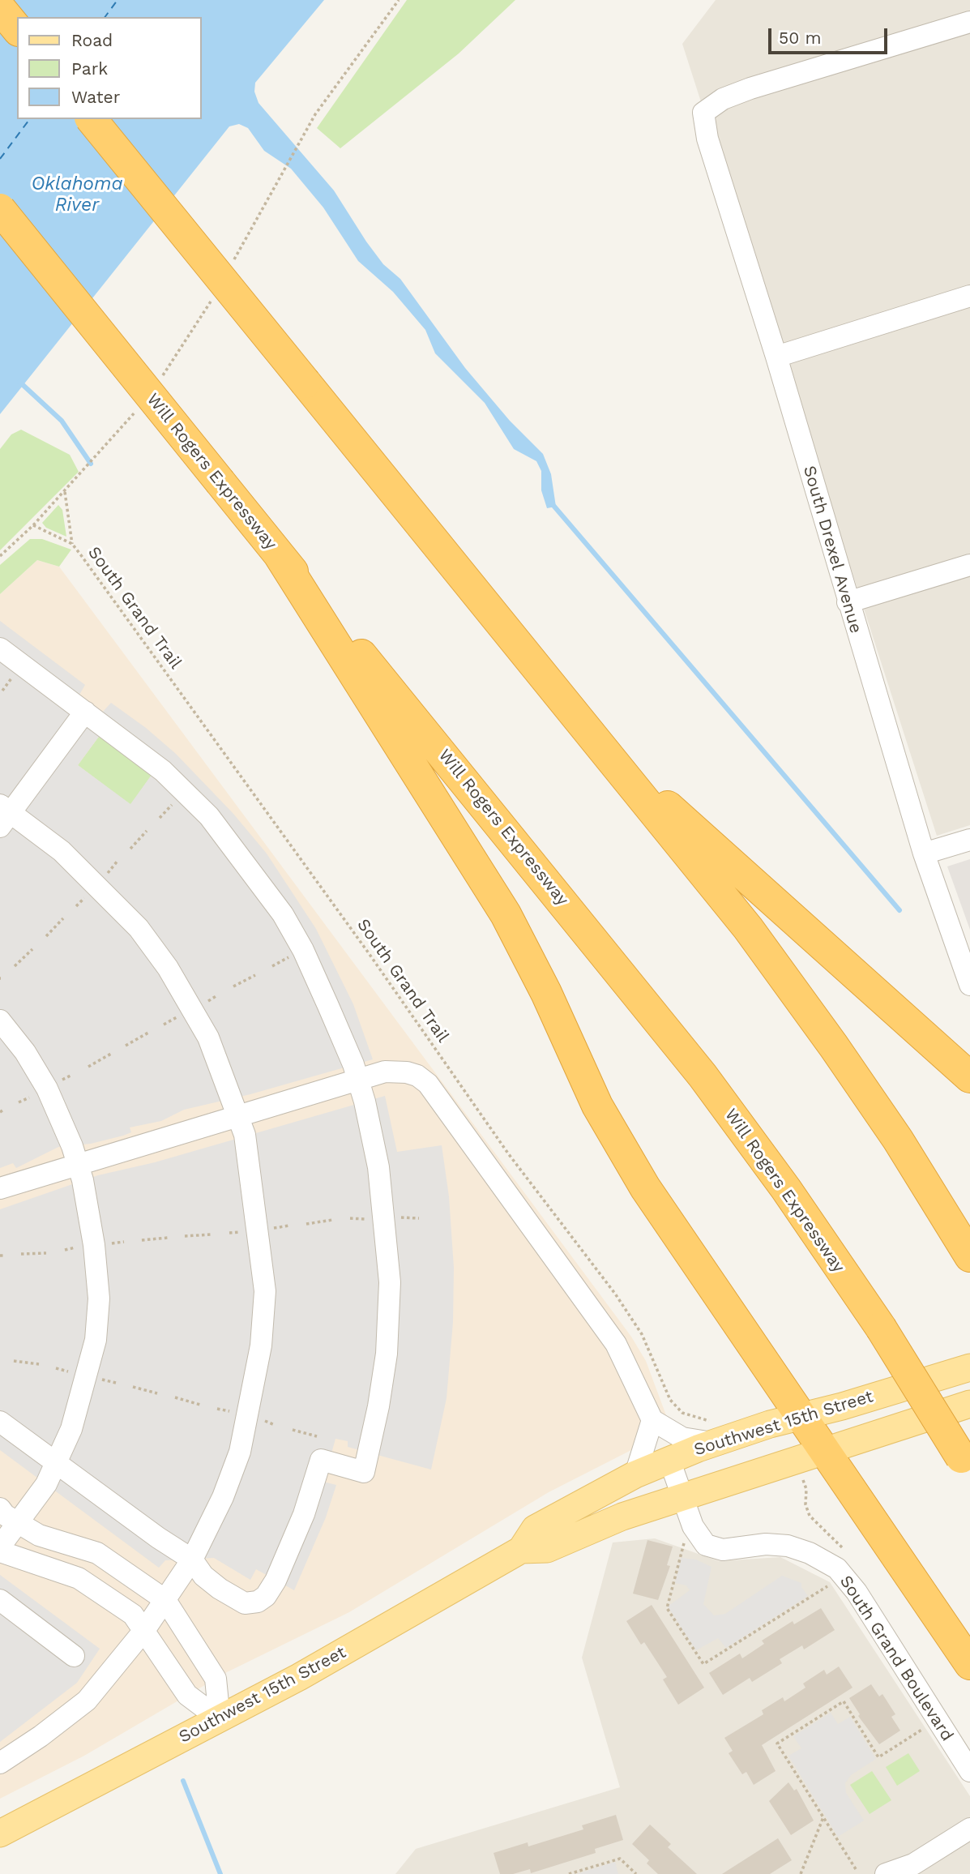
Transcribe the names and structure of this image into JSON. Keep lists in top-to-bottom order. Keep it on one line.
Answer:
{"streets":{"highway":["Will Rogers Expressway"],"main road":["Southwest 15th Street"],"street":["South Drexel Avenue","South Grand Boulevard"],"path":["South Grand Trail"]},"crossings":[["South Grand Trail","Southwest 15th Street"],["Southwest 15th Street","South Grand Boulevard"]],"water":["Oklahoma River"],"legend":["Road","Park","Water"],"scale_bar":"50 m"}
